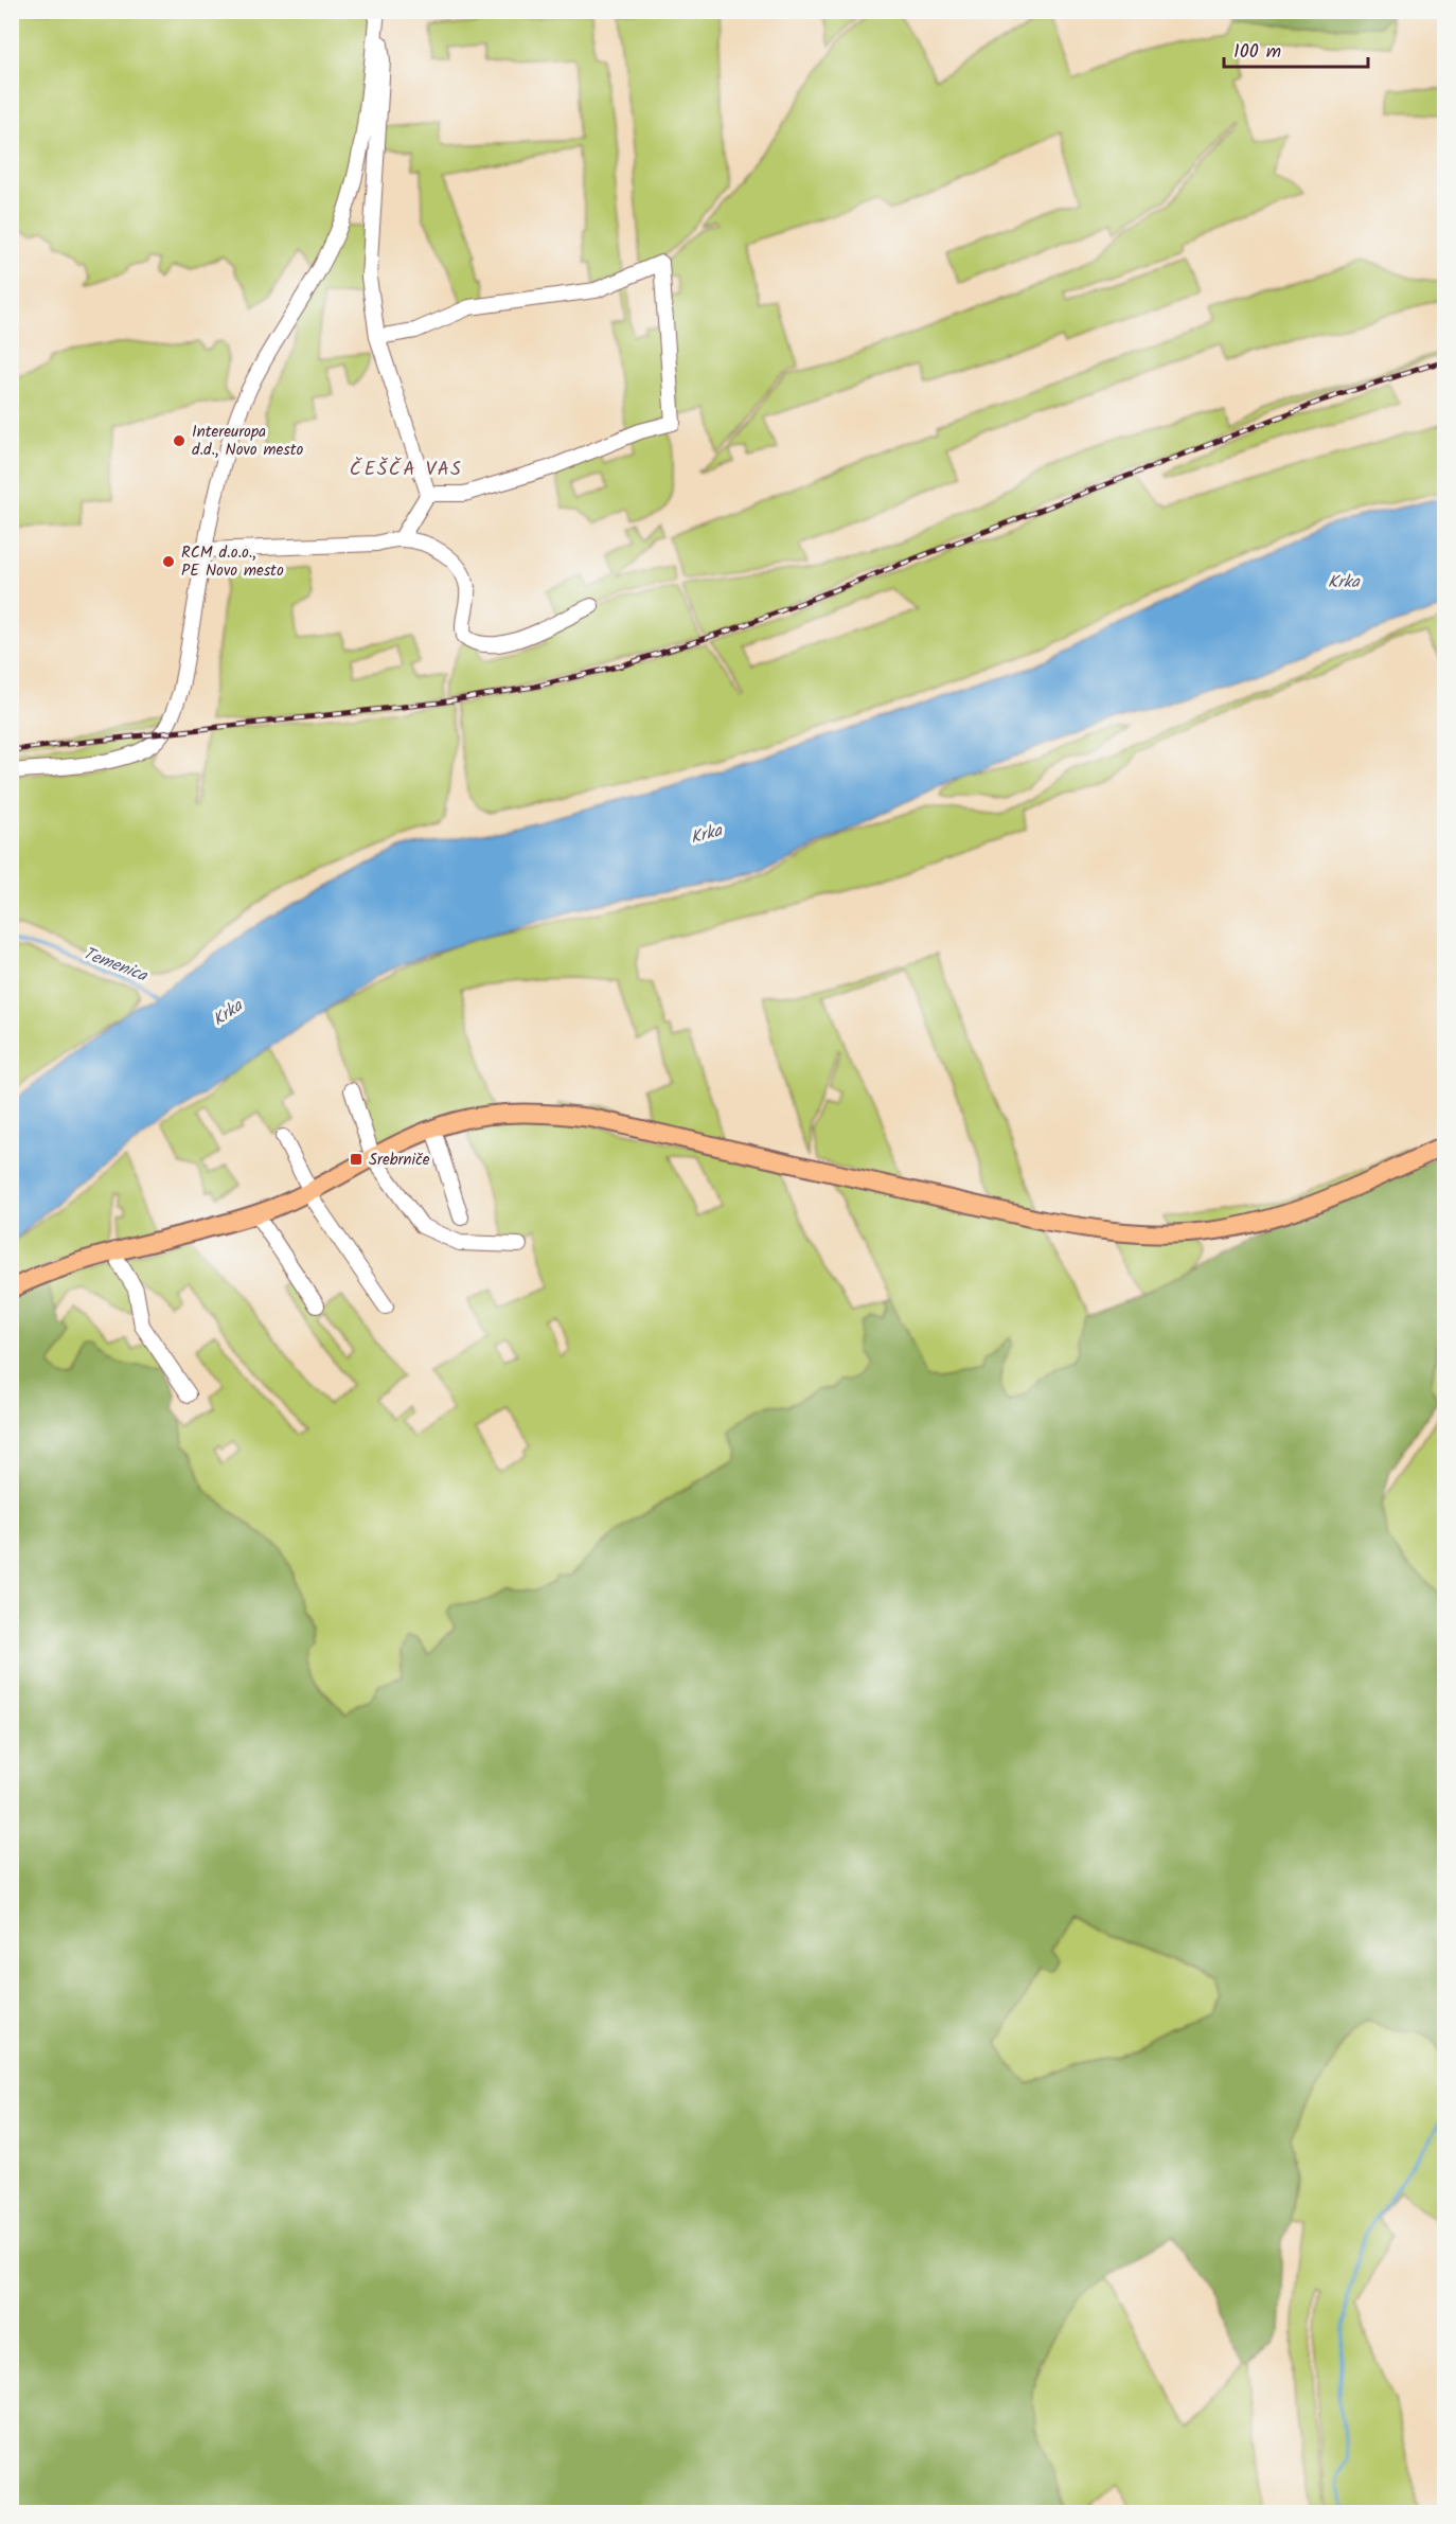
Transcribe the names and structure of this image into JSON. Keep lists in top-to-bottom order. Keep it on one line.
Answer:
{"districts":["ČEŠČA VAS"],"water":["Krka","Temenica"],"places":{"other":["Intereuropa d.d., Novo mesto","RCM d.o.o., PE Novo mesto"],"transit":["Srebrniče"]},"scale_bar":"100 m"}
